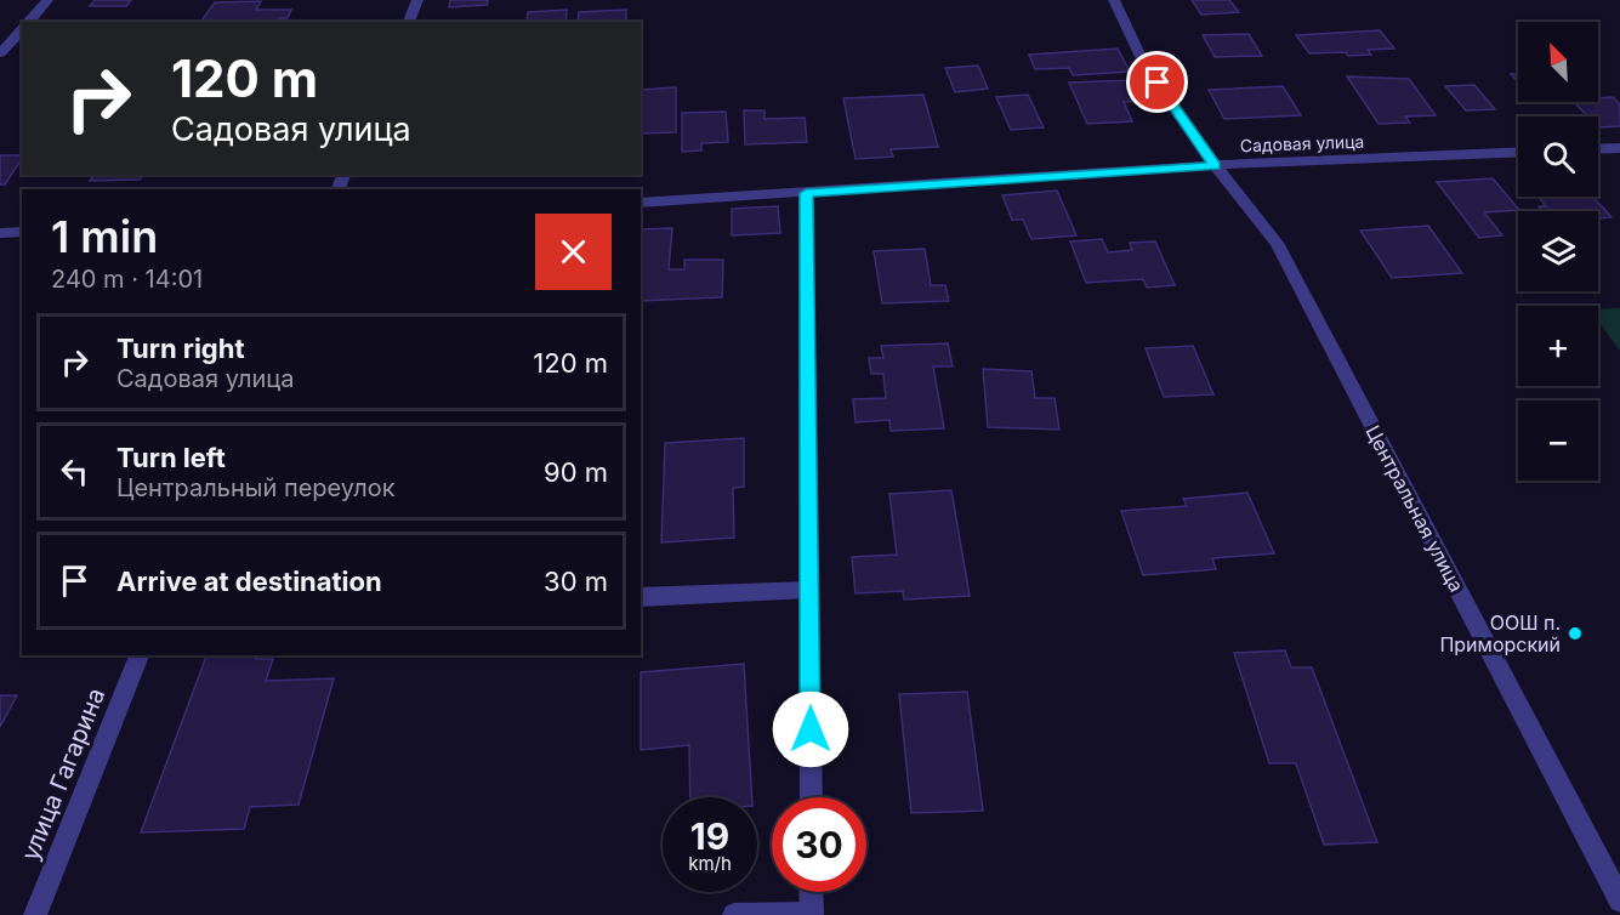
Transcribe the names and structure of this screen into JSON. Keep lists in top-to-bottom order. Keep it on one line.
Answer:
{"streets":{"street":["Садовая улица","Центральная улица","улица Гагарина"]},"crossings":[["Садовая улица","Центральная улица"]],"places":["ООШ п. Приморский"],"north":"top left","page":{"map_buttons":["+","−"],"turn":["120 m","Садовая улица"],"heading":["1 min","240 m · 14:01"],"list":[{"name":"Turn right","note":"Садовая улица","value":"120 m"},{"name":"Turn left","note":"Центральный переулок","value":"90 m"},{"name":"Arrive at destination","value":"30 m"}],"speed":"19 km/h","limit":"30"}}
